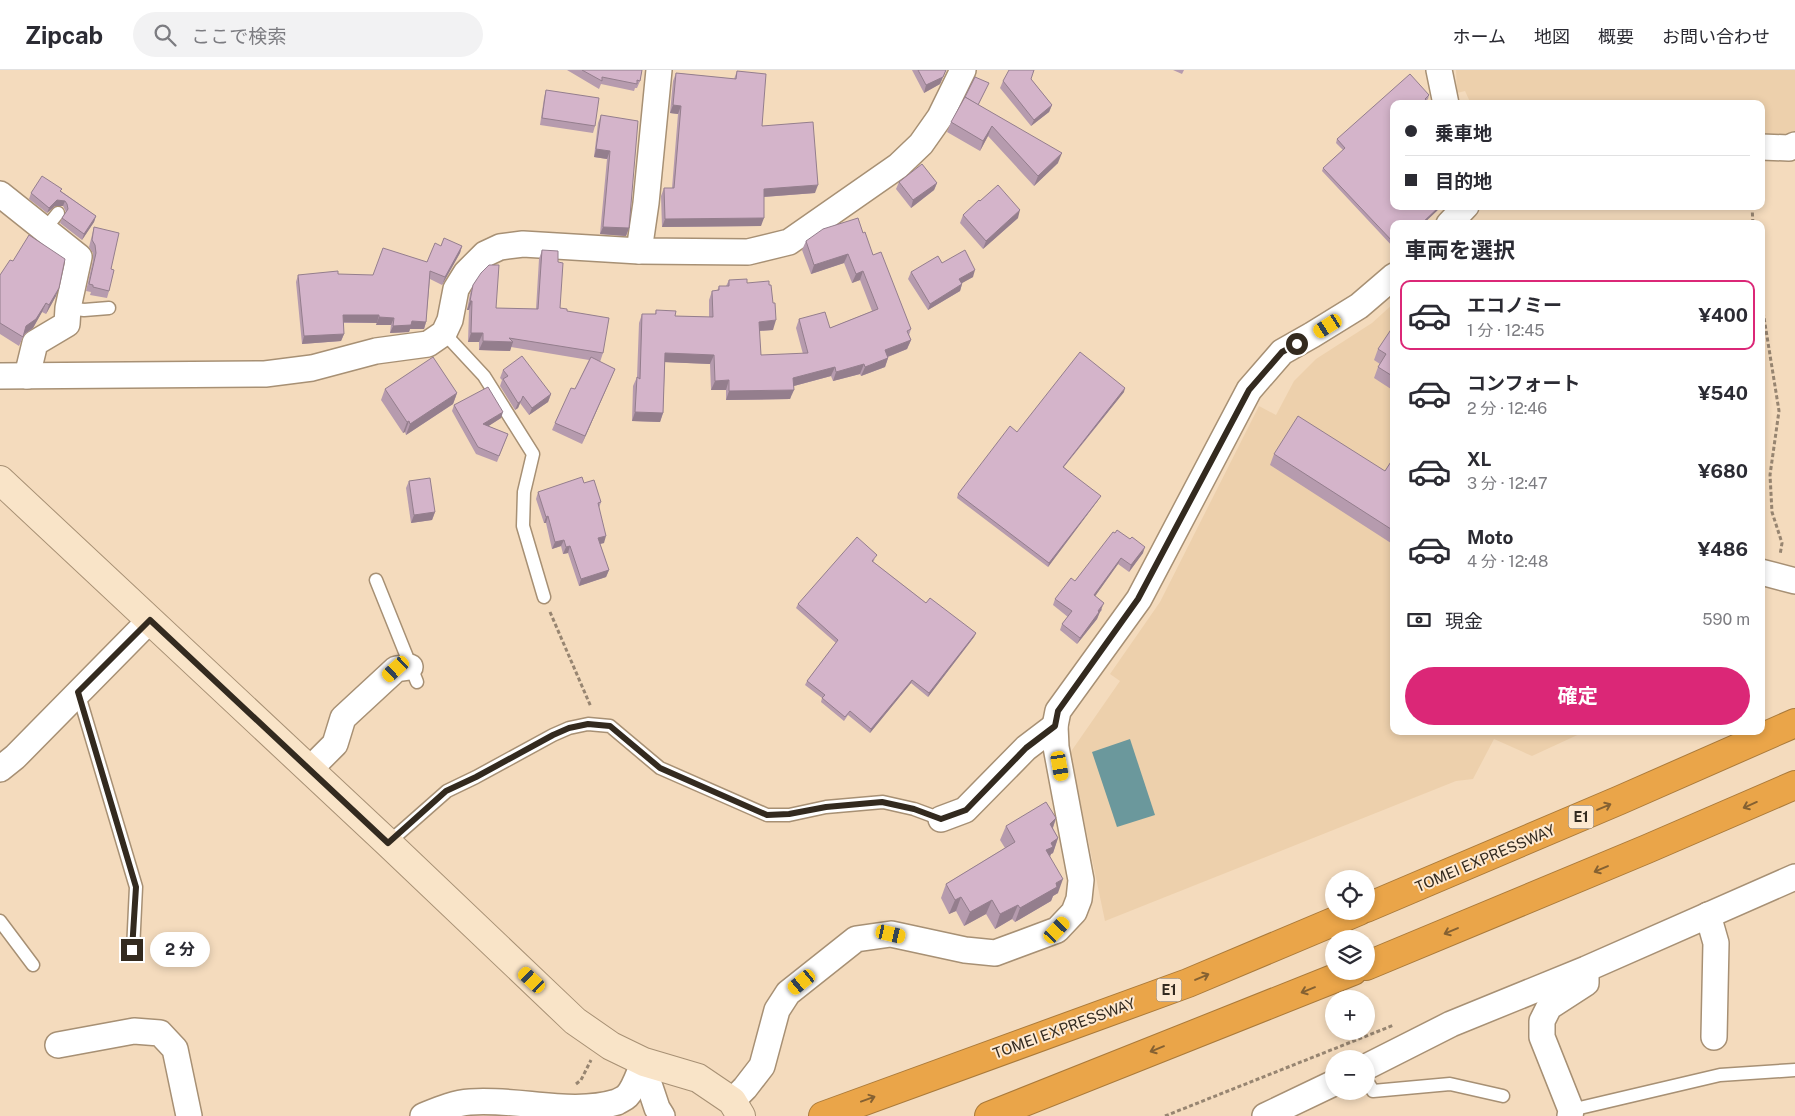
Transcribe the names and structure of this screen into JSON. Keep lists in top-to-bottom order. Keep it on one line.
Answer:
{"streets":{"highway":["E1","TOMEI EXPRESSWAY"]},"page":{"header":"Zipcab","search":"ここで検索","nav":["ホーム","地図","概要","お問い合わせ"],"banner":["乗車地","目的地"],"heading":"車両を選択","list":[{"name":"エコノミー","note":"1 分 · 12:45","value":"¥400"},{"name":"コンフォート","note":"2 分 · 12:46","value":"¥540"},{"name":"XL","note":"3 分 · 12:47","value":"¥680"},{"name":"Moto","note":"4 分 · 12:48","value":"¥486"}],"pay":["現金","590 m"],"buttons":"確定","map_buttons":["+","−"],"bubble":"2 分"}}
